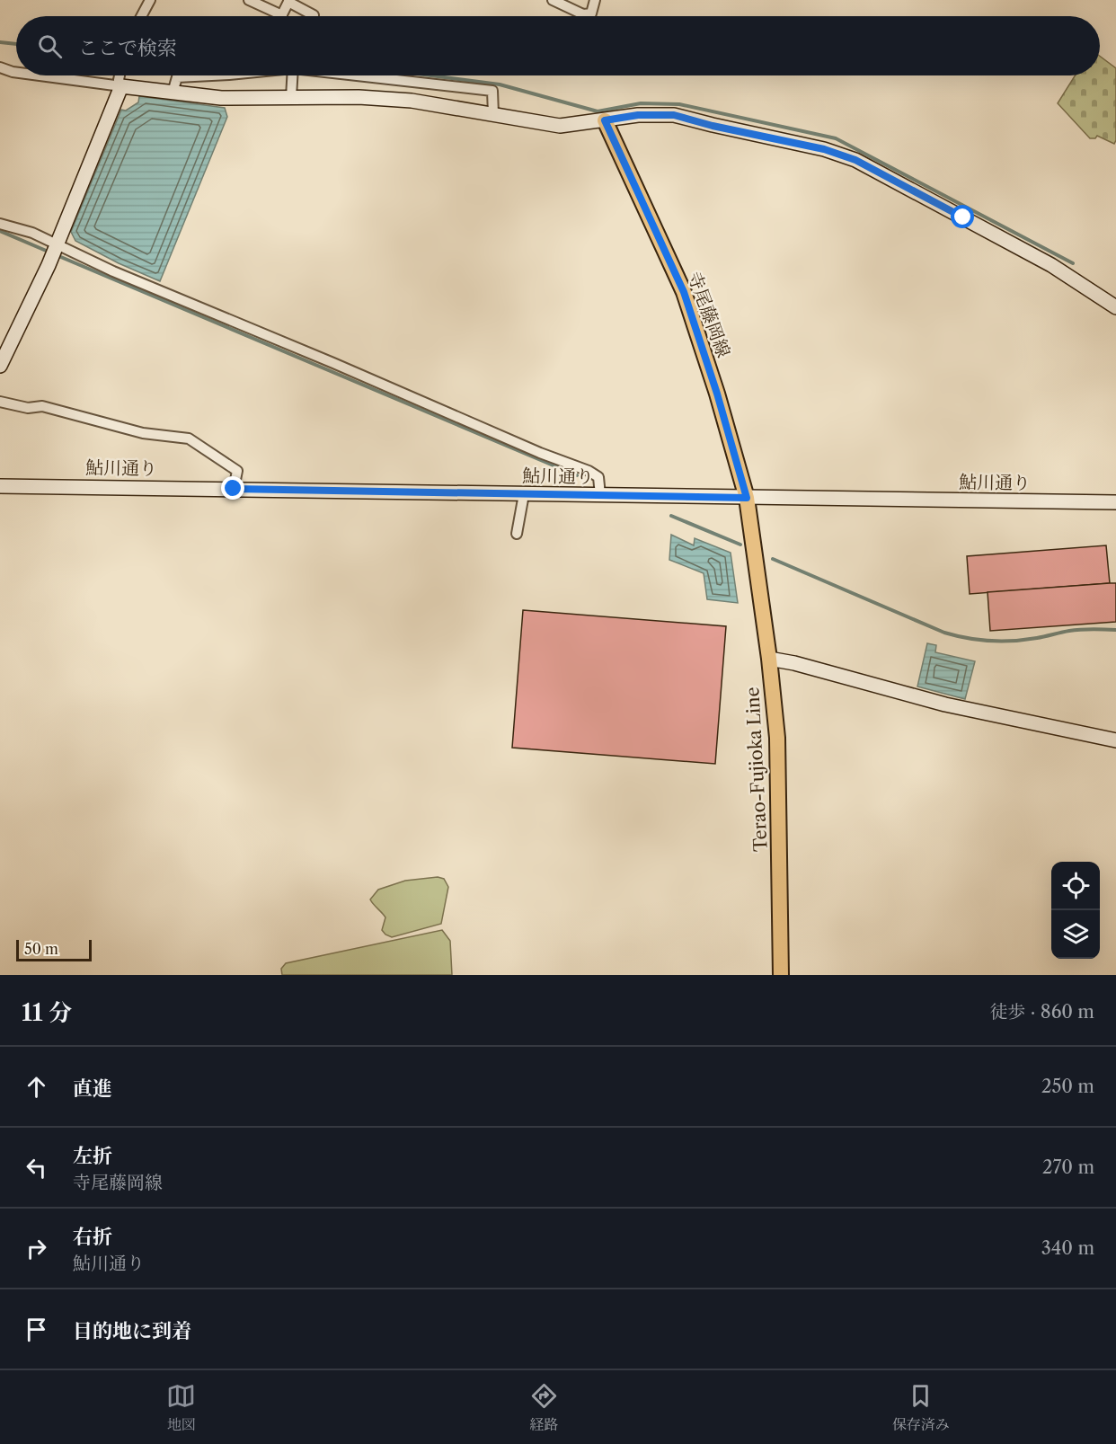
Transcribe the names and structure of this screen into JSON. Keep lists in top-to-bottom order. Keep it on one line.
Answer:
{"streets":{"main road":["寺尾藤岡線","Terao-Fujioka Line"],"street":["鮎川通り"]},"crossings":[["寺尾藤岡線","鮎川通り"],["寺尾藤岡線","Terao-Fujioka Line"],["鮎川通り","Terao-Fujioka Line"]],"scale_bar":"50 m","page":{"search":"ここで検索","scale":"50 m","heading":["11 分","徒歩 · 860 m"],"list":[["直進","250 m"],["左折","寺尾藤岡線","270 m"],["右折","鮎川通り","340 m"],"目的地に到着"],"nav":["地図","経路","保存済み"]}}
